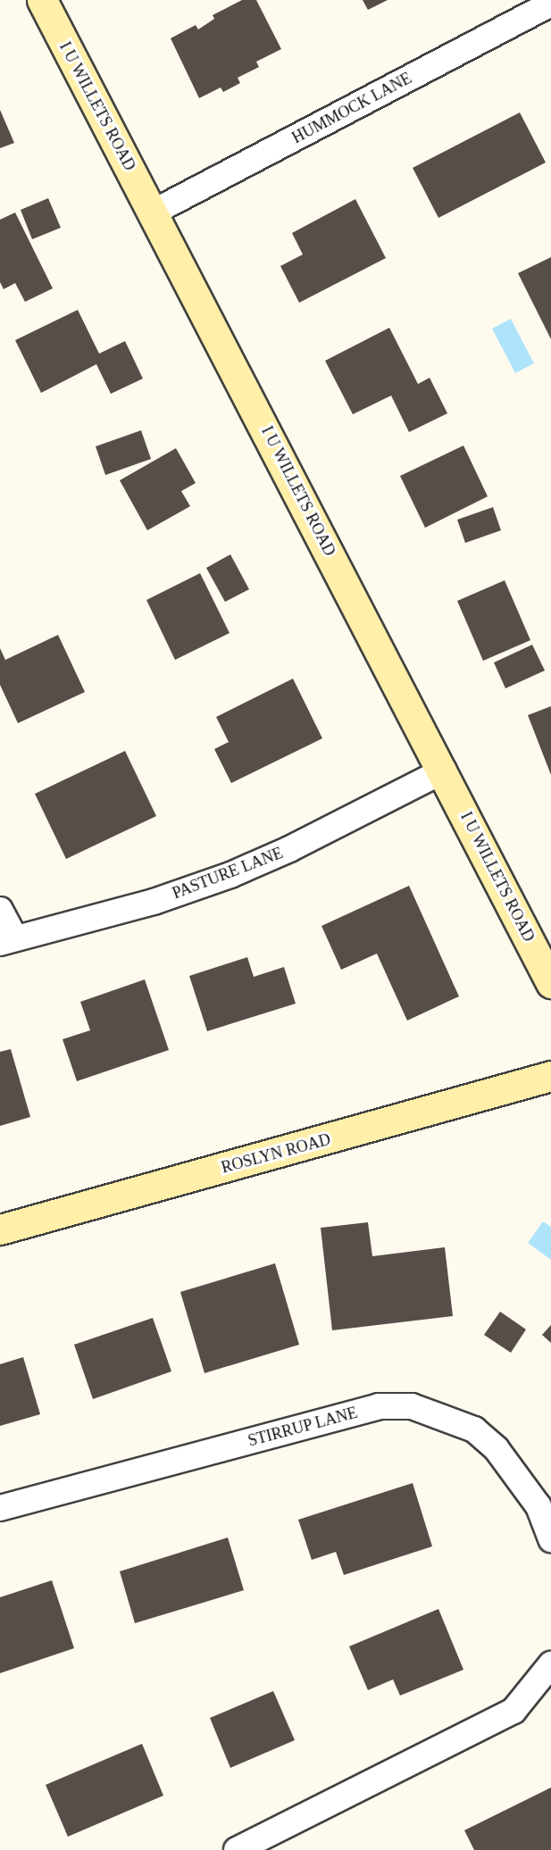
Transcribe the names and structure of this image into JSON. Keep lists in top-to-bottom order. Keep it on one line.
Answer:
{"streets":{"main road":["I U WILLETS ROAD","ROSLYN ROAD"],"street":["HUMMOCK LANE","PASTURE LANE","STIRRUP LANE"]},"crossings":[["I U WILLETS ROAD","HUMMOCK LANE"],["I U WILLETS ROAD","PASTURE LANE"]]}
